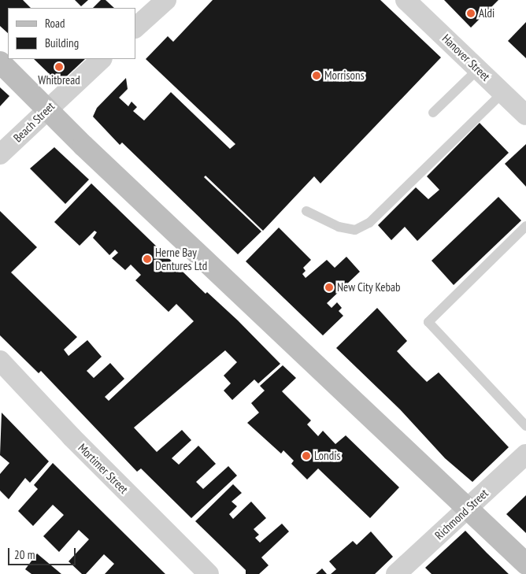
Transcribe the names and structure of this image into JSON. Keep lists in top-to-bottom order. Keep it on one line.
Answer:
{"streets":{"street":["Hanover Street","Beach Street","Mortimer Street","Richmond Street"]},"places":["Aldi","Whitbread","Morrisons","Herne Bay Dentures Ltd","New City Kebab","Londis"],"legend":["Road","Building"],"scale_bar":"20 m"}
